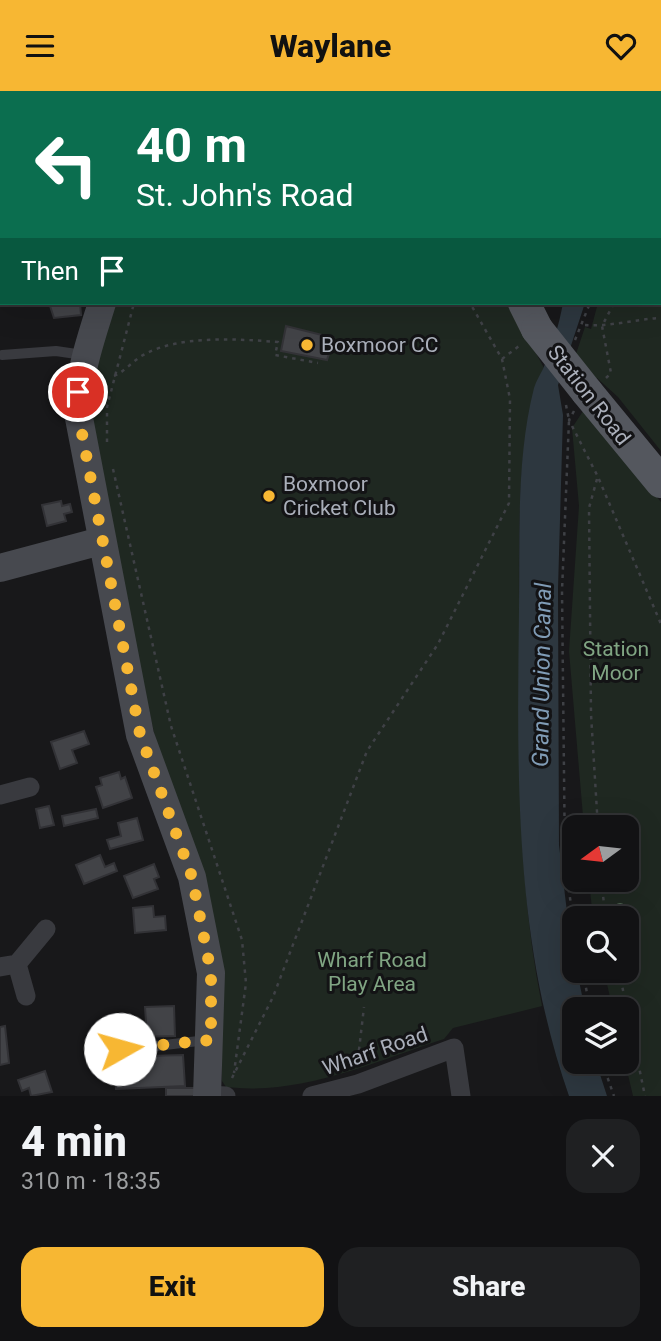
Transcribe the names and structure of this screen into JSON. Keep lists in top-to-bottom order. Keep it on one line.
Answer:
{"streets":{"main road":["Station Road"],"street":["Wharf Road"]},"water":["Grand Union Canal"],"parks":["Station Moor","Wharf Road Play Area"],"places":["Boxmoor CC","Boxmoor Cricket Club"],"north":"left","page":{"header":"Waylane","turn":["40 m","St. John's Road"],"then":"Then","heading":["4 min","310 m · 18:35"],"buttons":["Exit","Share"]}}
